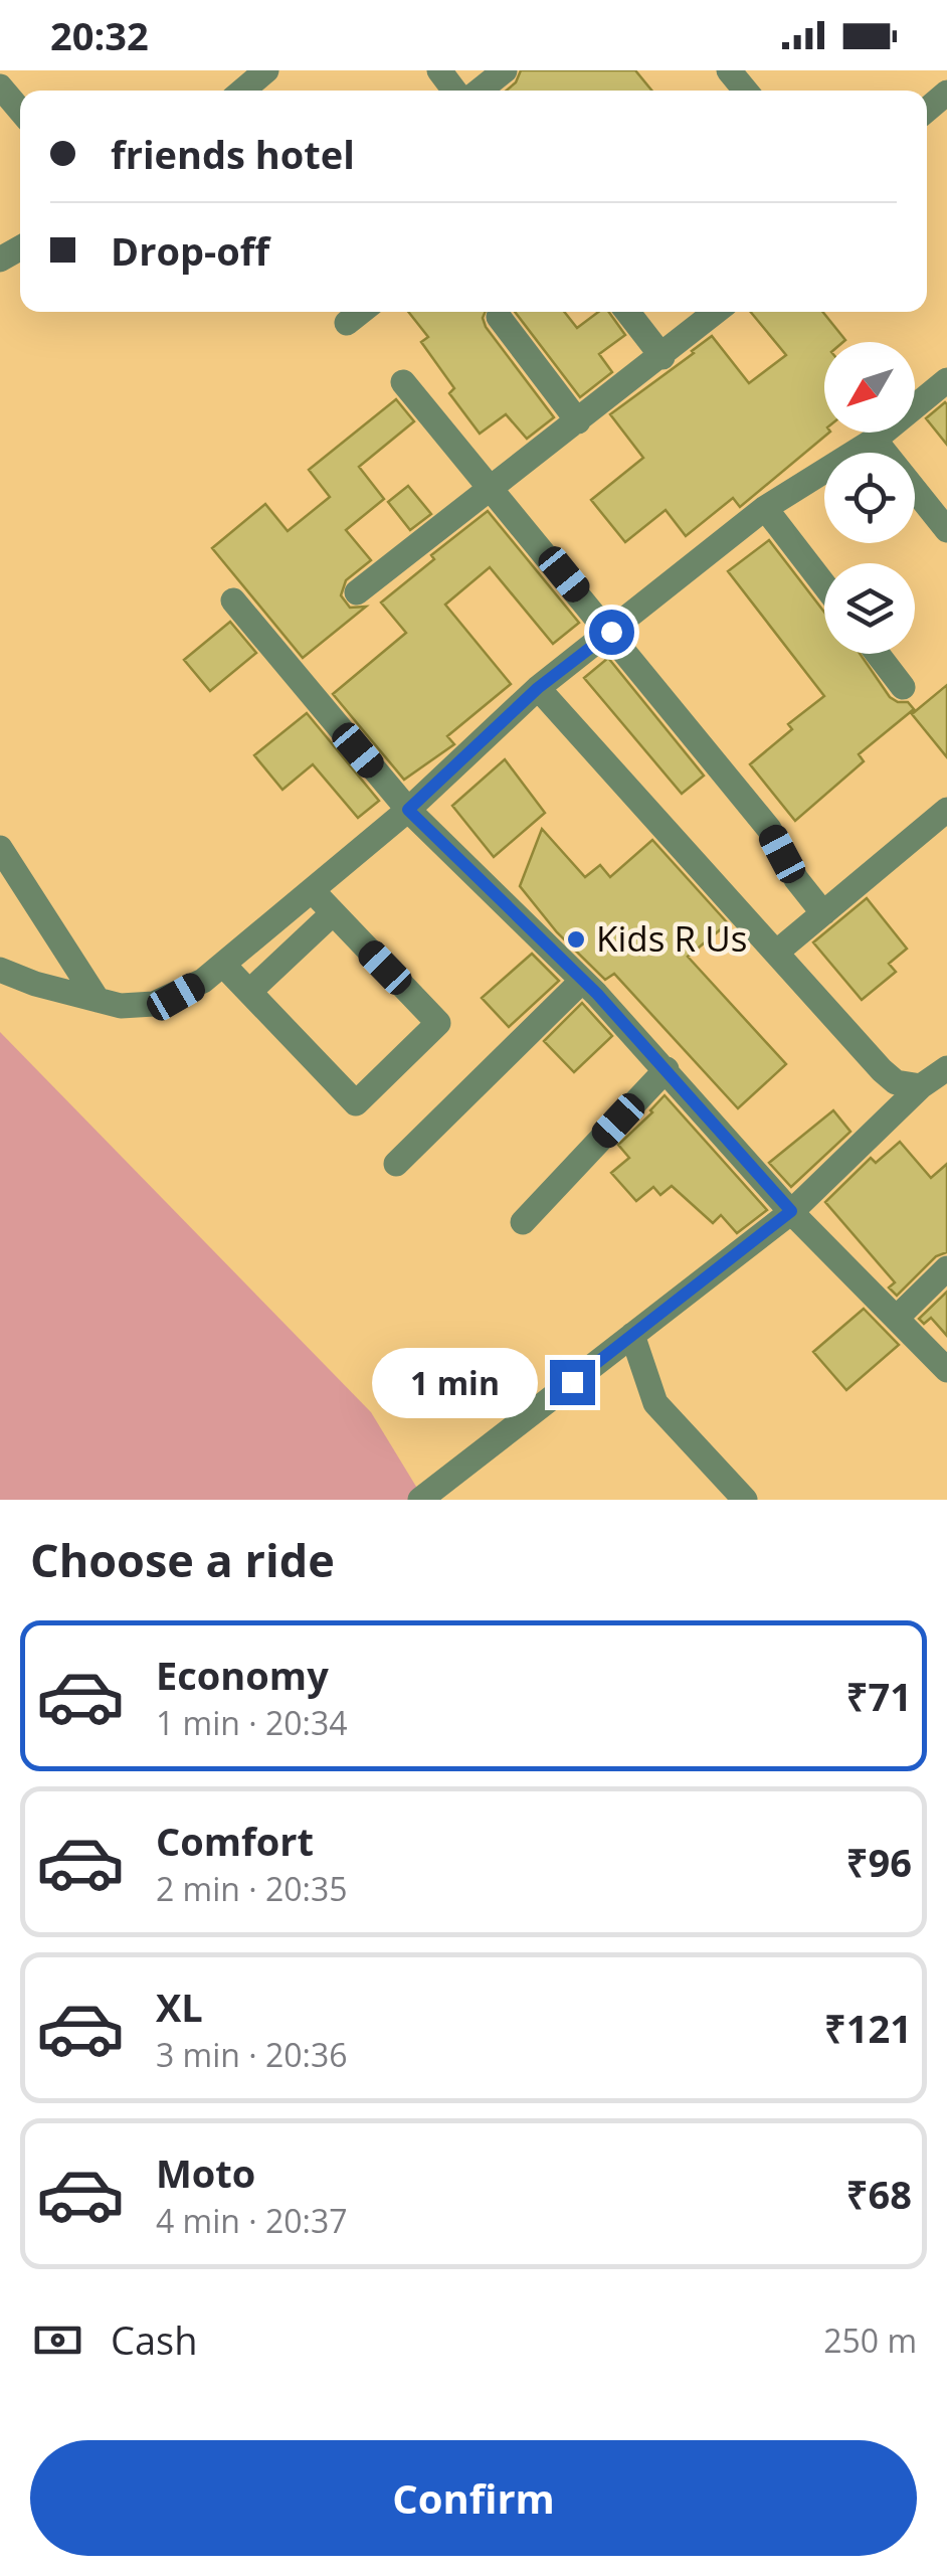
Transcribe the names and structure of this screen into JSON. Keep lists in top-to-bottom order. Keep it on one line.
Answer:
{"places":["Kids R Us"],"north":"bottom left","page":{"status":"20:32","banner":["friends hotel","Drop-off"],"bubble":"1 min","heading":"Choose a ride","list":[{"name":"Economy","note":"1 min · 20:34","value":"₹71"},{"name":"Comfort","note":"2 min · 20:35","value":"₹96"},{"name":"XL","note":"3 min · 20:36","value":"₹121"},{"name":"Moto","note":"4 min · 20:37","value":"₹68"}],"pay":["Cash","250 m"],"buttons":"Confirm"}}
